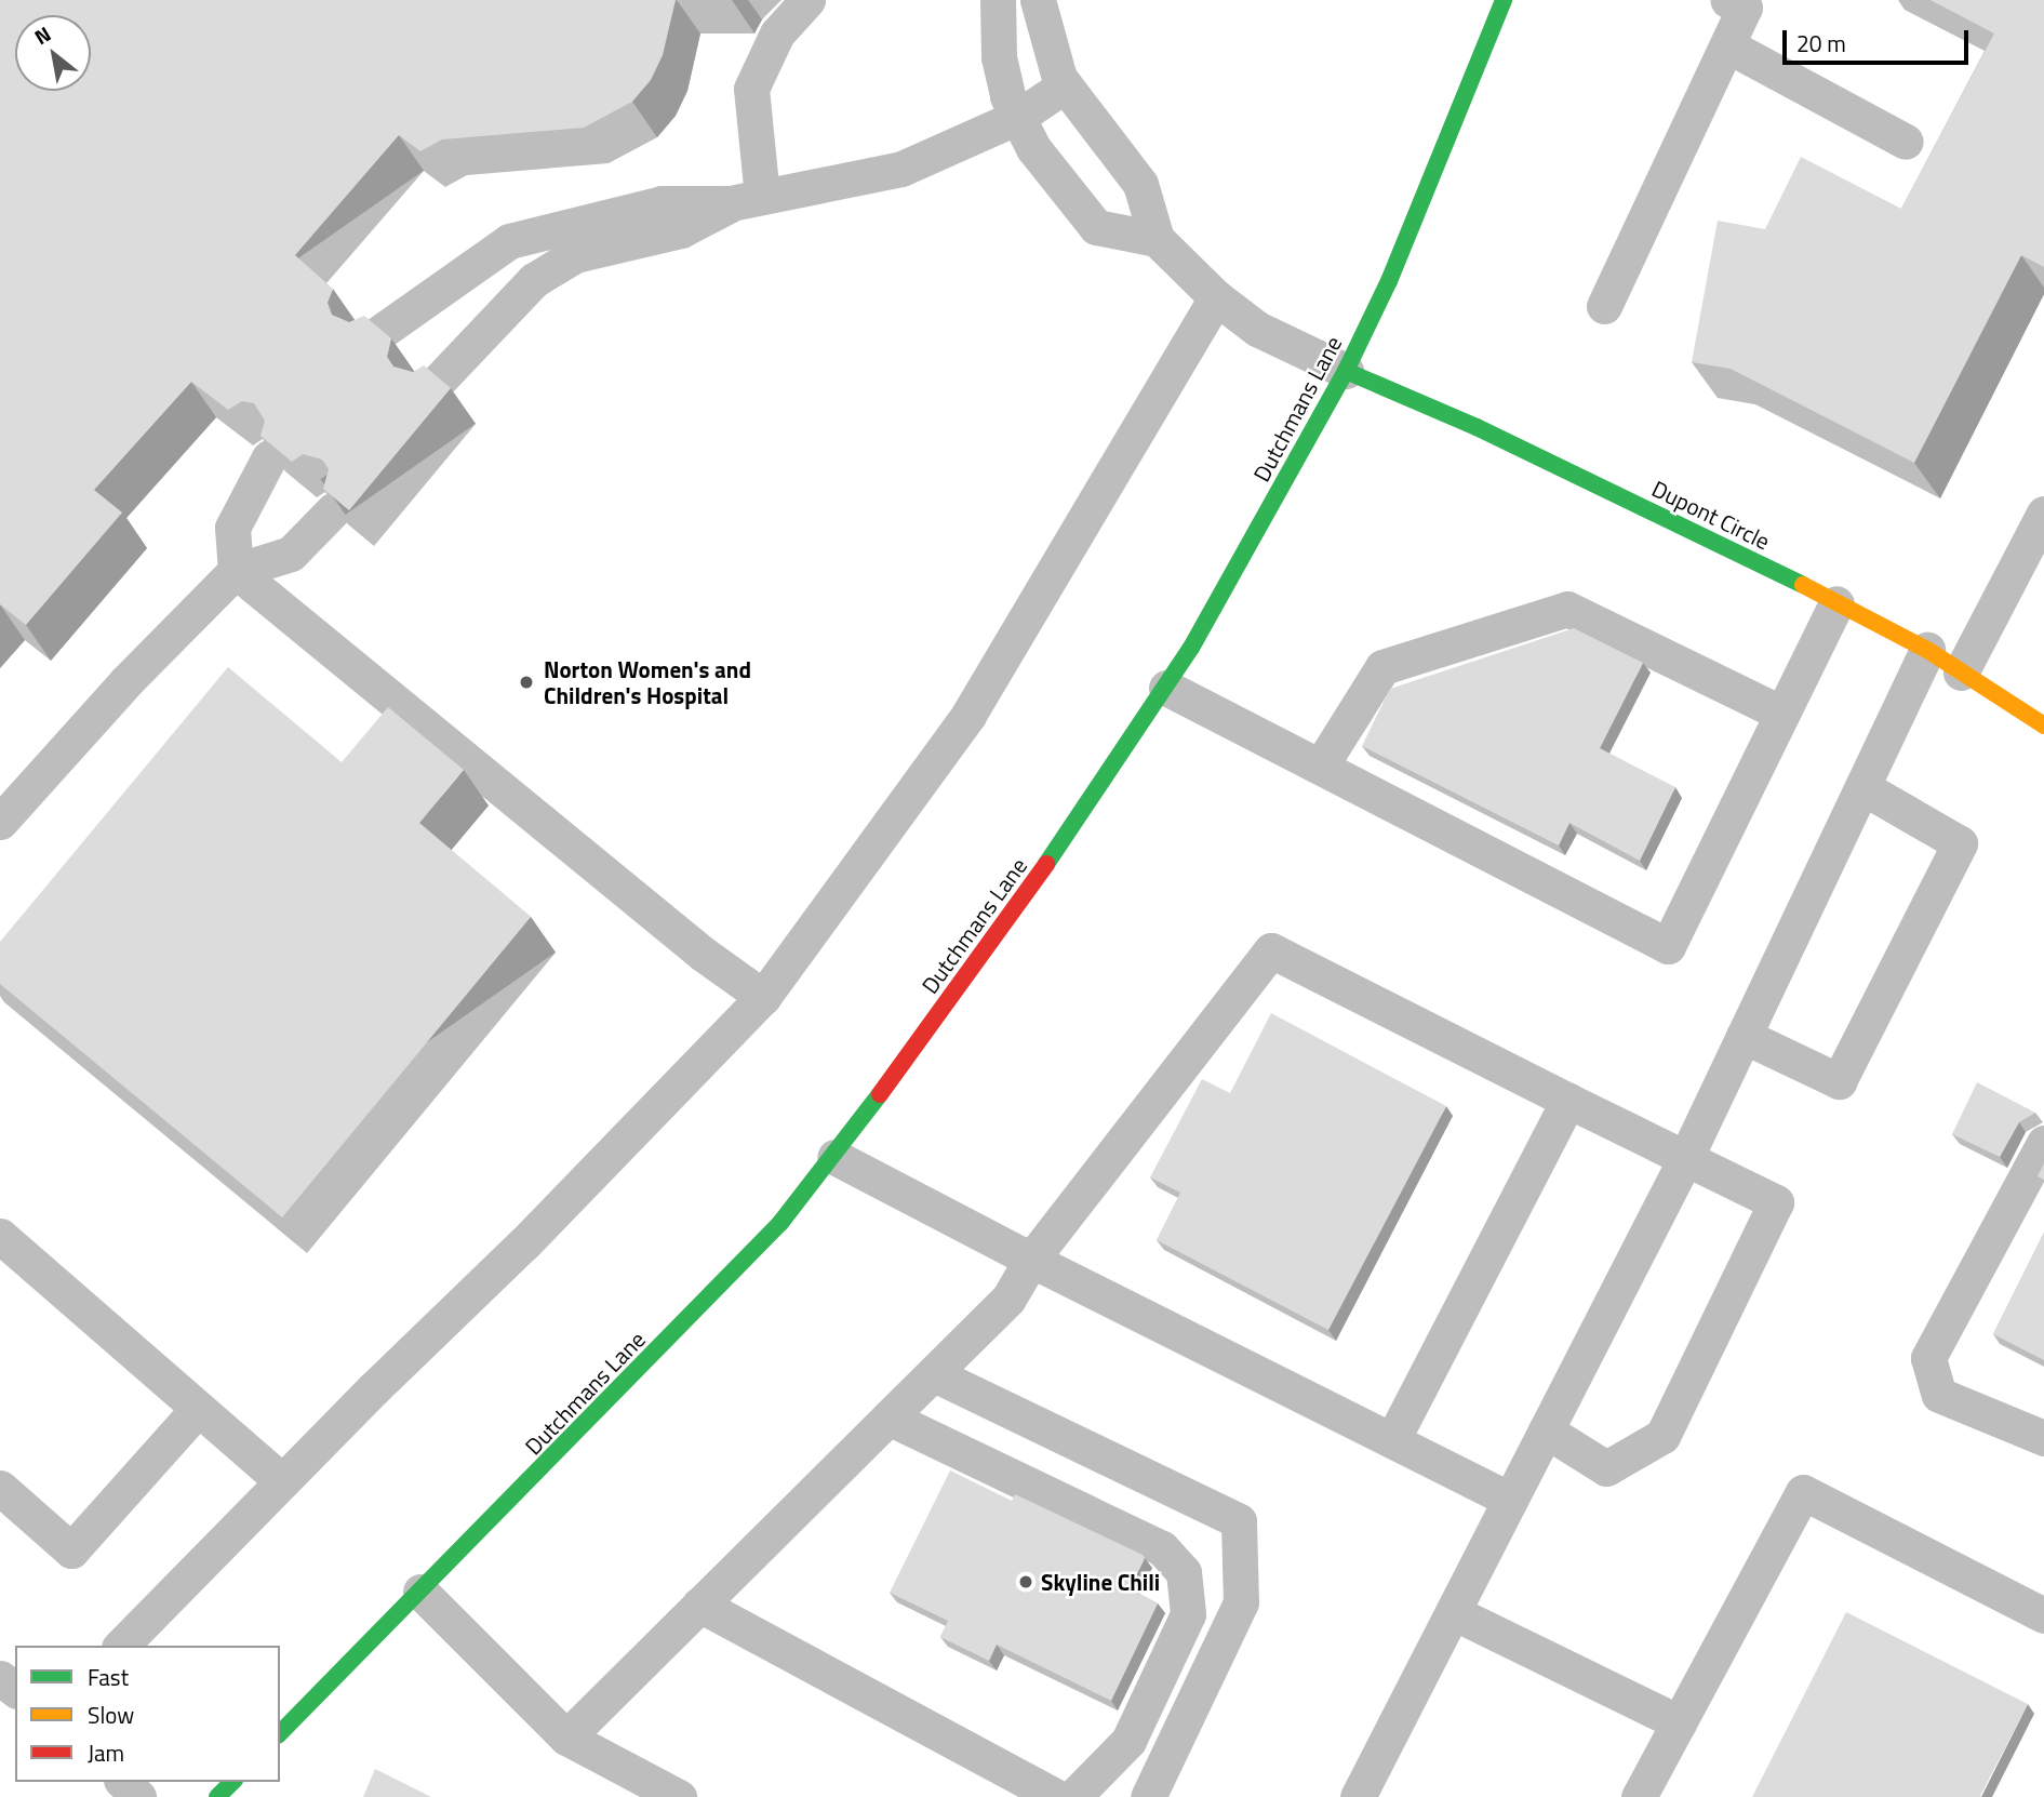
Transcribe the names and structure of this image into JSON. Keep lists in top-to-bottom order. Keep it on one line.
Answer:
{"streets":{"street":["Dutchmans Lane","Dupont Circle"]},"crossings":[["Dutchmans Lane","Dupont Circle"]],"places":["Norton Women's and Children's Hospital","Skyline Chili"],"legend":["Fast","Slow","Jam"],"scale_bar":"20 m","north":"top left"}
